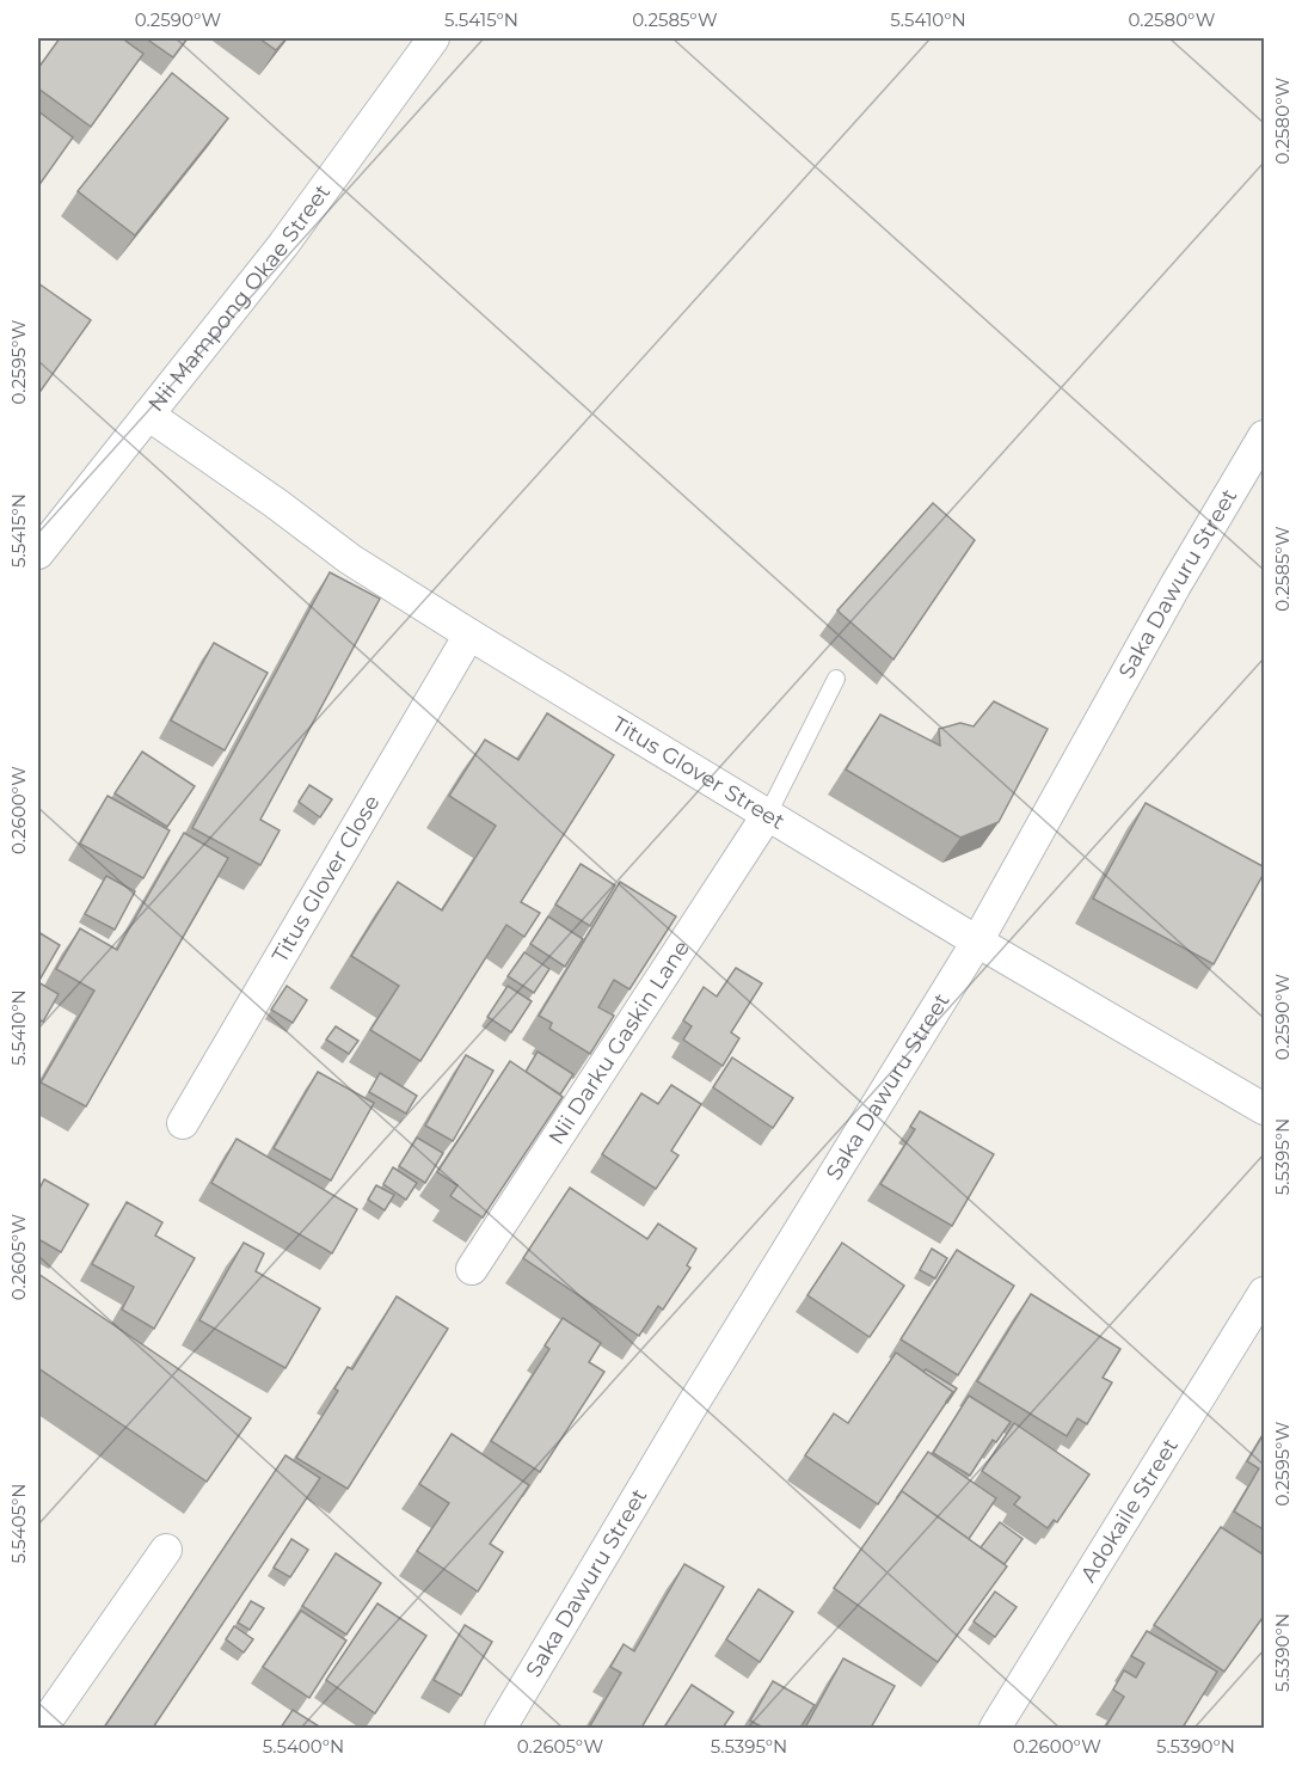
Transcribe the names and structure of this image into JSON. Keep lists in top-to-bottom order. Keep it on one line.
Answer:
{"streets":{"street":["Nii Mampong Okae Street","Saka Dawuru Street","Titus Glover Street","Titus Glover Close","Nii Darku Gaskin Lane","Adokaile Street"]},"crossings":[["Nii Mampong Okae Street","Titus Glover Street"],["Saka Dawuru Street","Titus Glover Street"],["Titus Glover Street","Titus Glover Close"],["Titus Glover Street","Nii Darku Gaskin Lane"]],"coordinates":["0.2590°W","5.5415°N","0.2585°W","5.5410°N","0.2580°W","0.2595°W","0.2600°W","5.5395°N","0.2605°W","5.5405°N","5.5390°N","5.5400°N"]}
